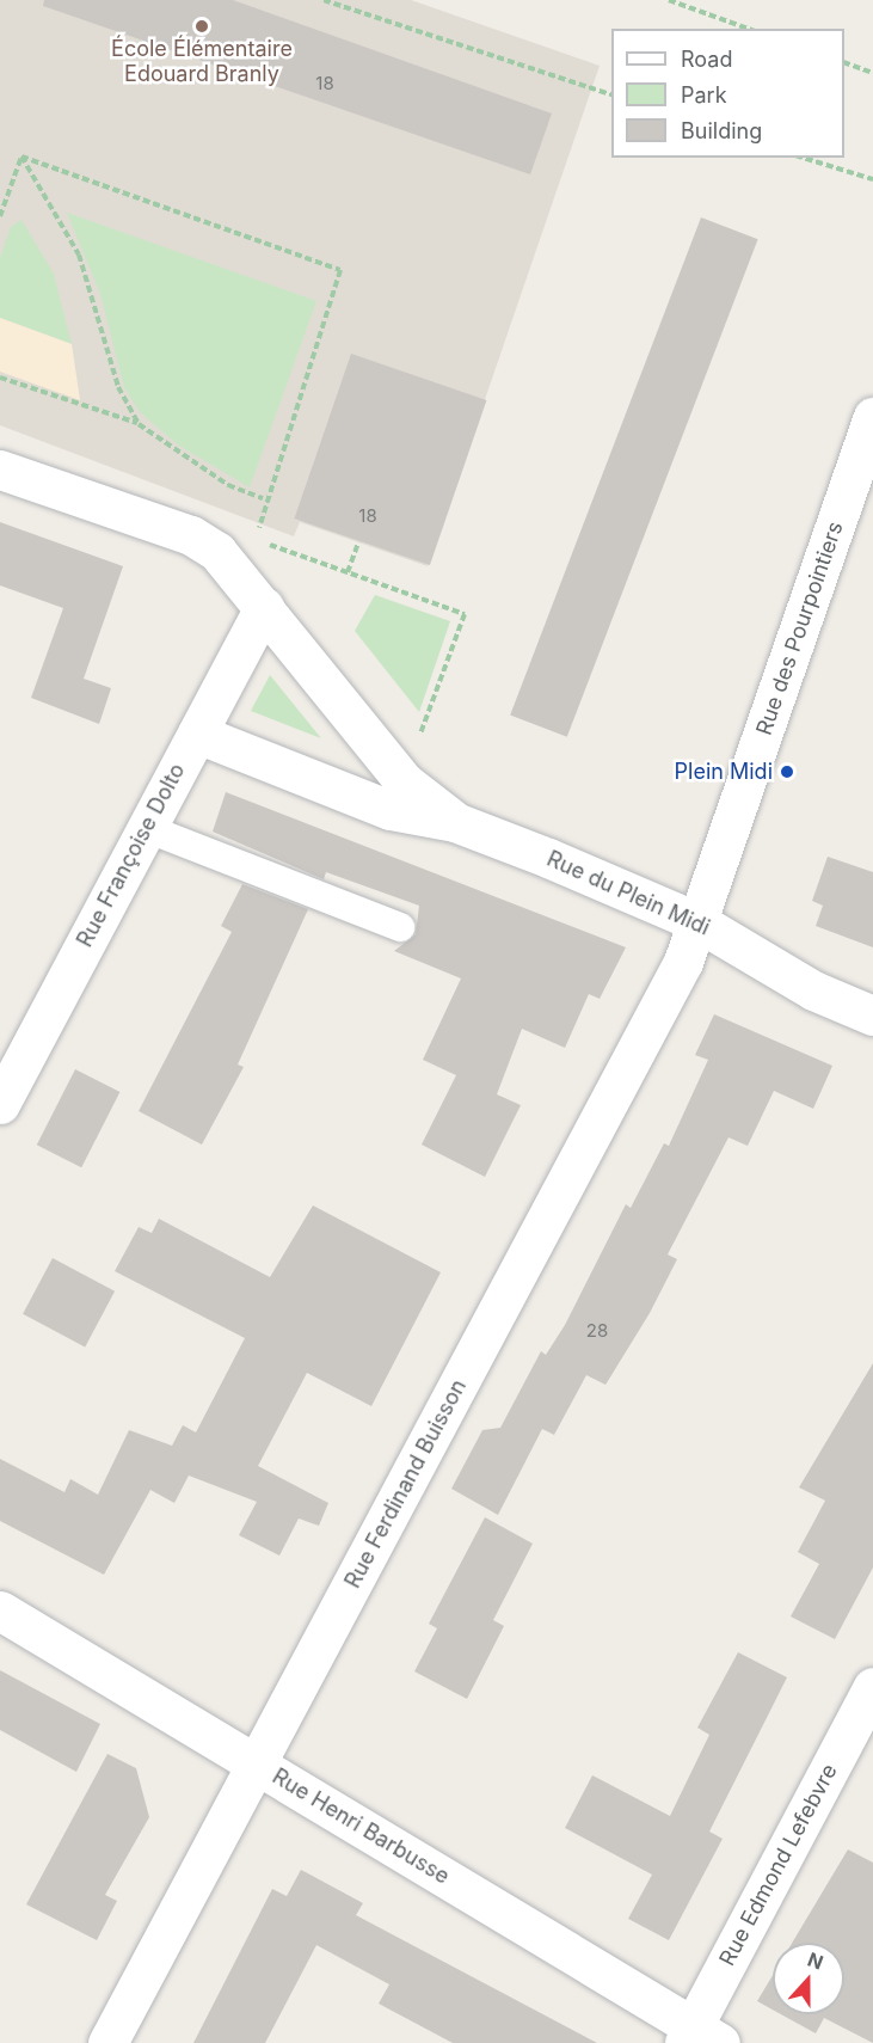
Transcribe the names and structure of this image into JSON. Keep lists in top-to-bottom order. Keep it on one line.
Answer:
{"streets":{"street":["Rue des Pourpointiers","Rue Françoise Dolto","Rue du Plein Midi","Rue Ferdinand Buisson","Rue Henri Barbusse","Rue Edmond Lefebvre"]},"crossings":[["Rue des Pourpointiers","Rue du Plein Midi"],["Rue des Pourpointiers","Rue Ferdinand Buisson"],["Rue Françoise Dolto","Rue du Plein Midi"],["Rue du Plein Midi","Rue Ferdinand Buisson"],["Rue Ferdinand Buisson","Rue Henri Barbusse"],["Rue Henri Barbusse","Rue Edmond Lefebvre"]],"places":["École Élémentaire Edouard Branly","Plein Midi"],"house_numbers":["18","18","28"],"legend":["Road","Park","Building"],"north":"top"}
